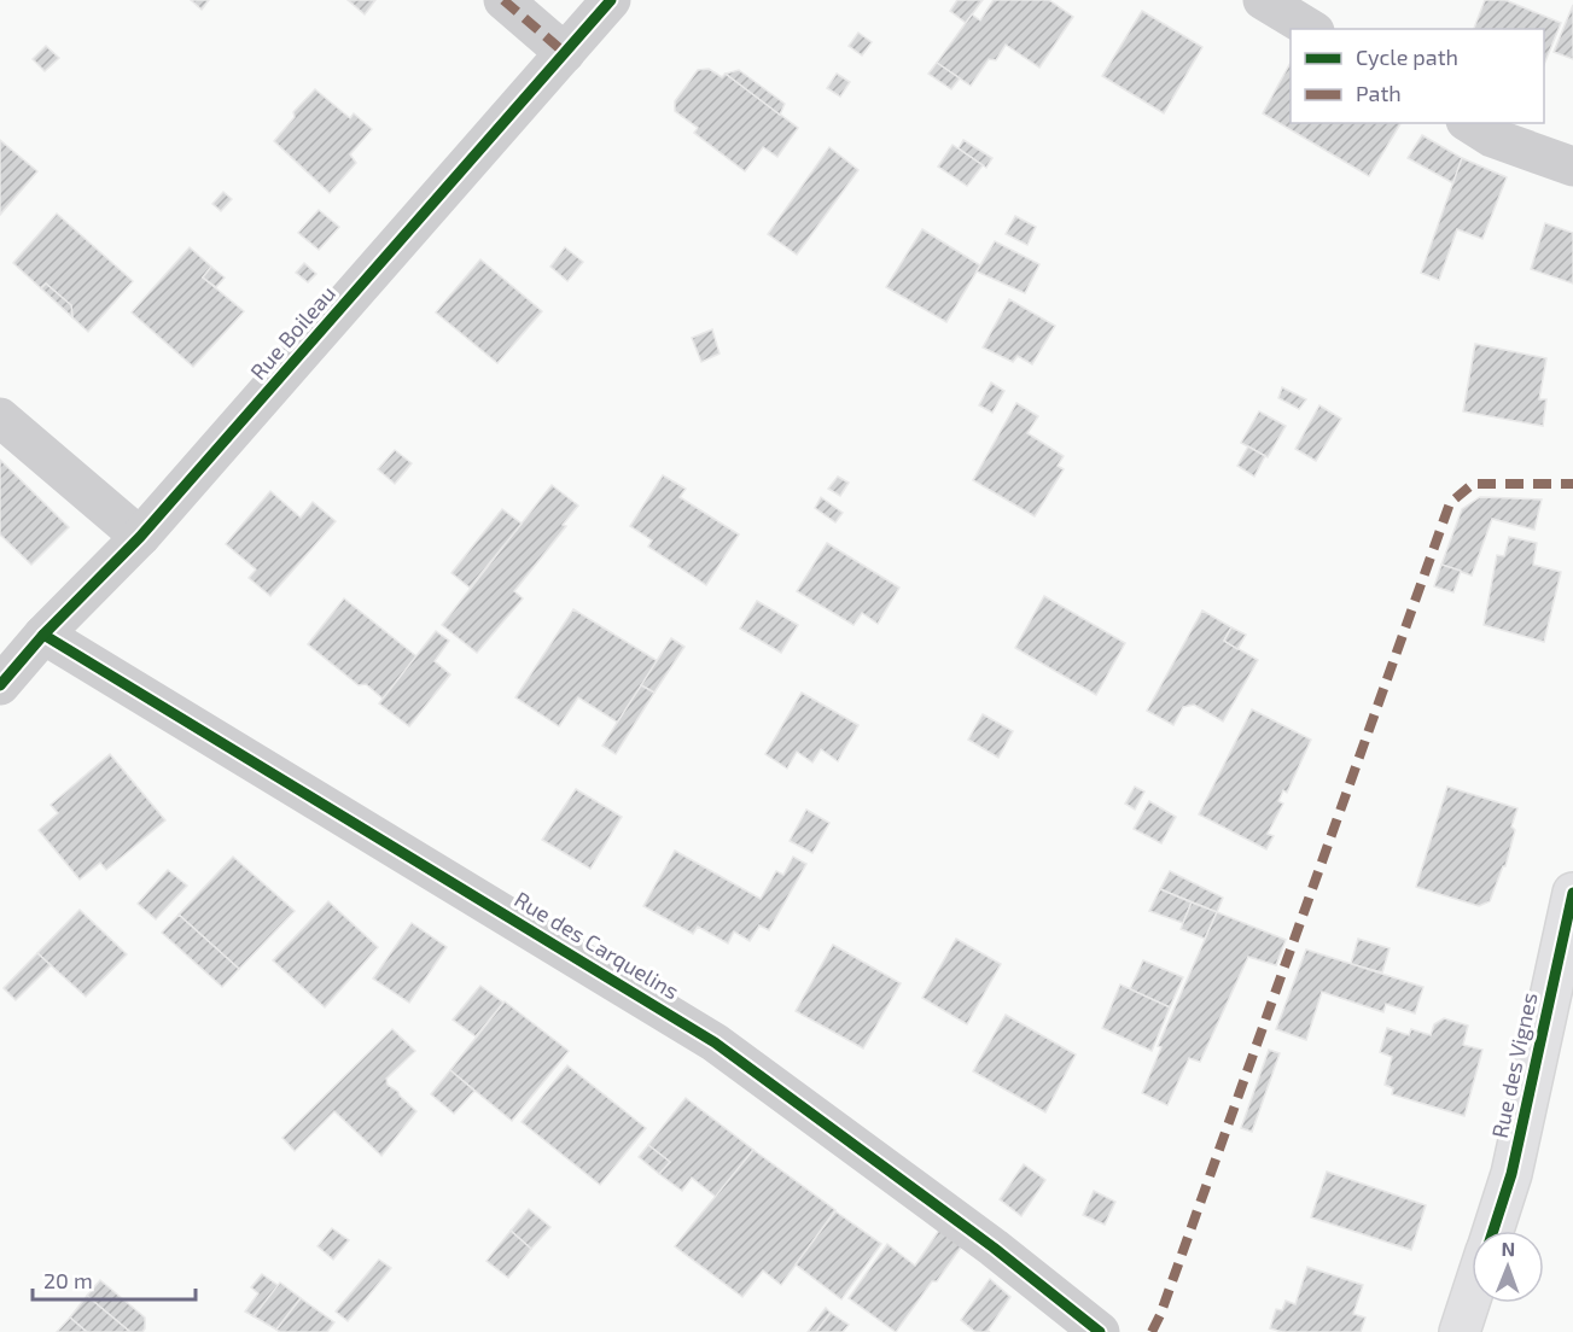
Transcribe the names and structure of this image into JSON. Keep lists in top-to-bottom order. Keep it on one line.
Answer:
{"streets":{"street":["Rue Boileau","Rue des Carquelins","Rue des Vignes"]},"crossings":[["Rue Boileau","Rue des Carquelins"]],"legend":["Cycle path","Path"],"scale_bar":"20 m","north":"top"}
